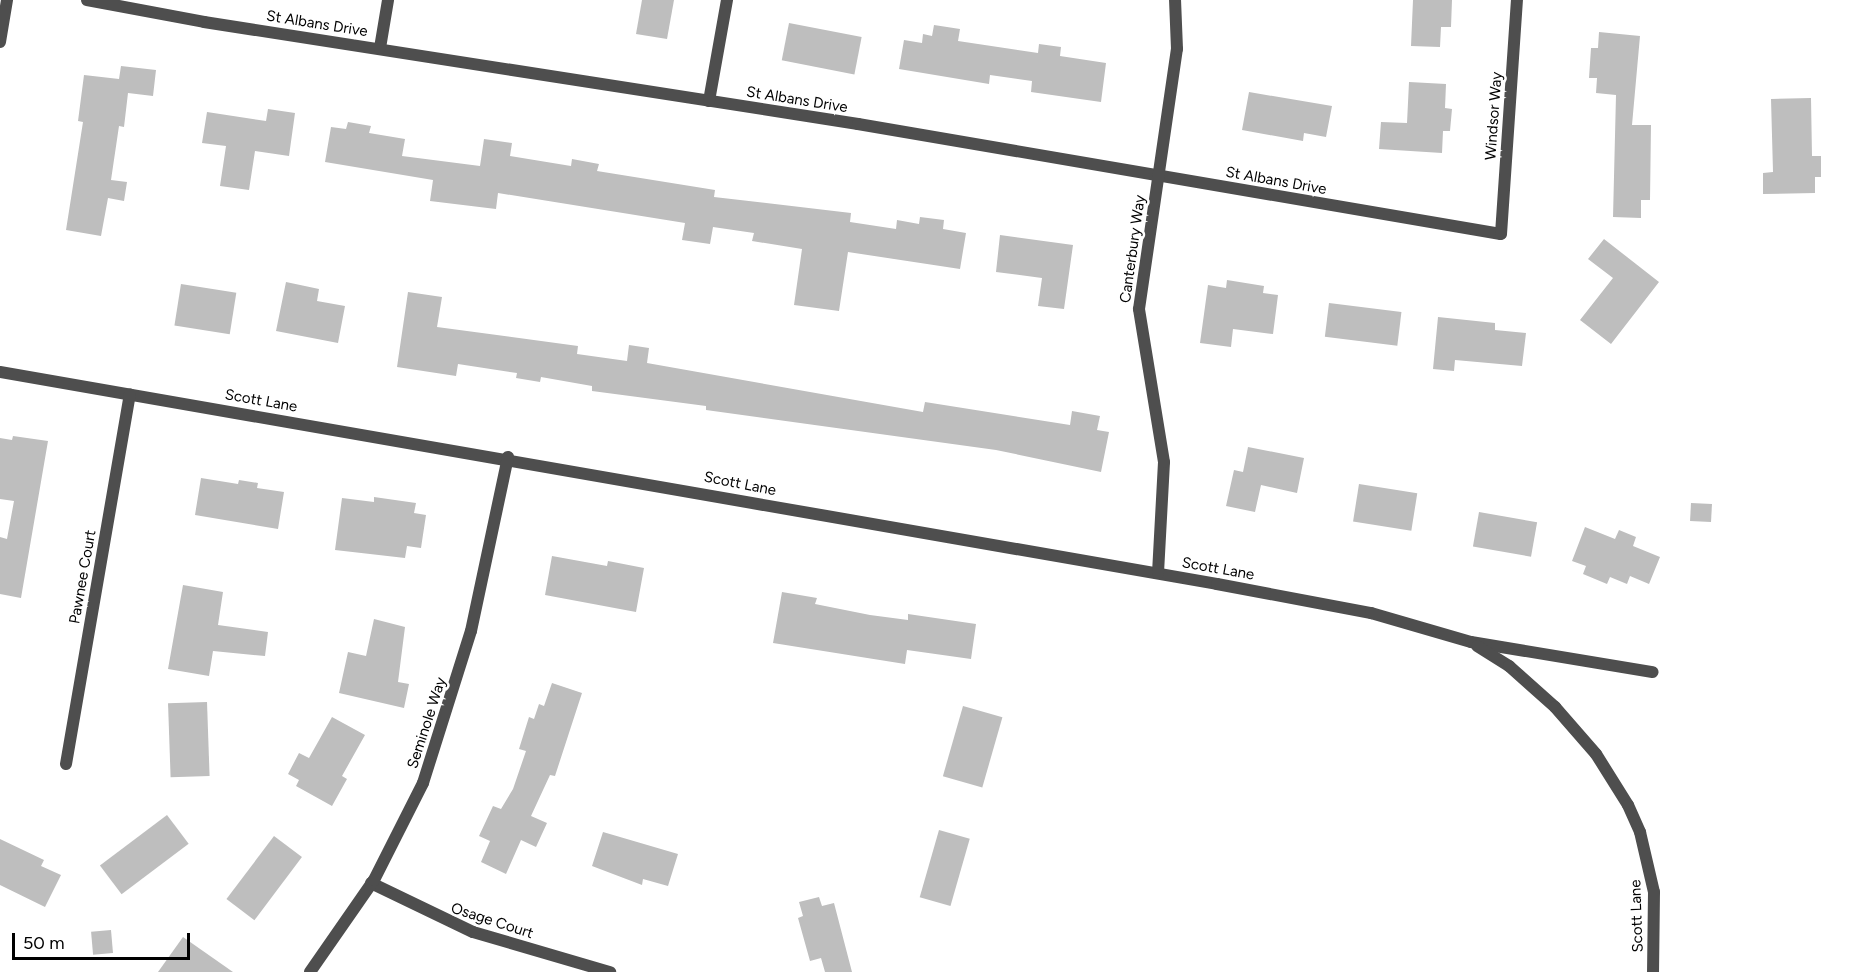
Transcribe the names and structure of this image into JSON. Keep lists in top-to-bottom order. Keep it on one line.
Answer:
{"streets":{"street":["St Albans Drive","Windsor Way","Canterbury Way","Scott Lane","Pawnee Court","Seminole Way","Osage Court"]},"crossings":[["St Albans Drive","Windsor Way"],["St Albans Drive","Canterbury Way"],["Canterbury Way","Scott Lane"],["Scott Lane","Pawnee Court"],["Scott Lane","Seminole Way"],["Seminole Way","Osage Court"]],"scale_bar":"50 m"}
